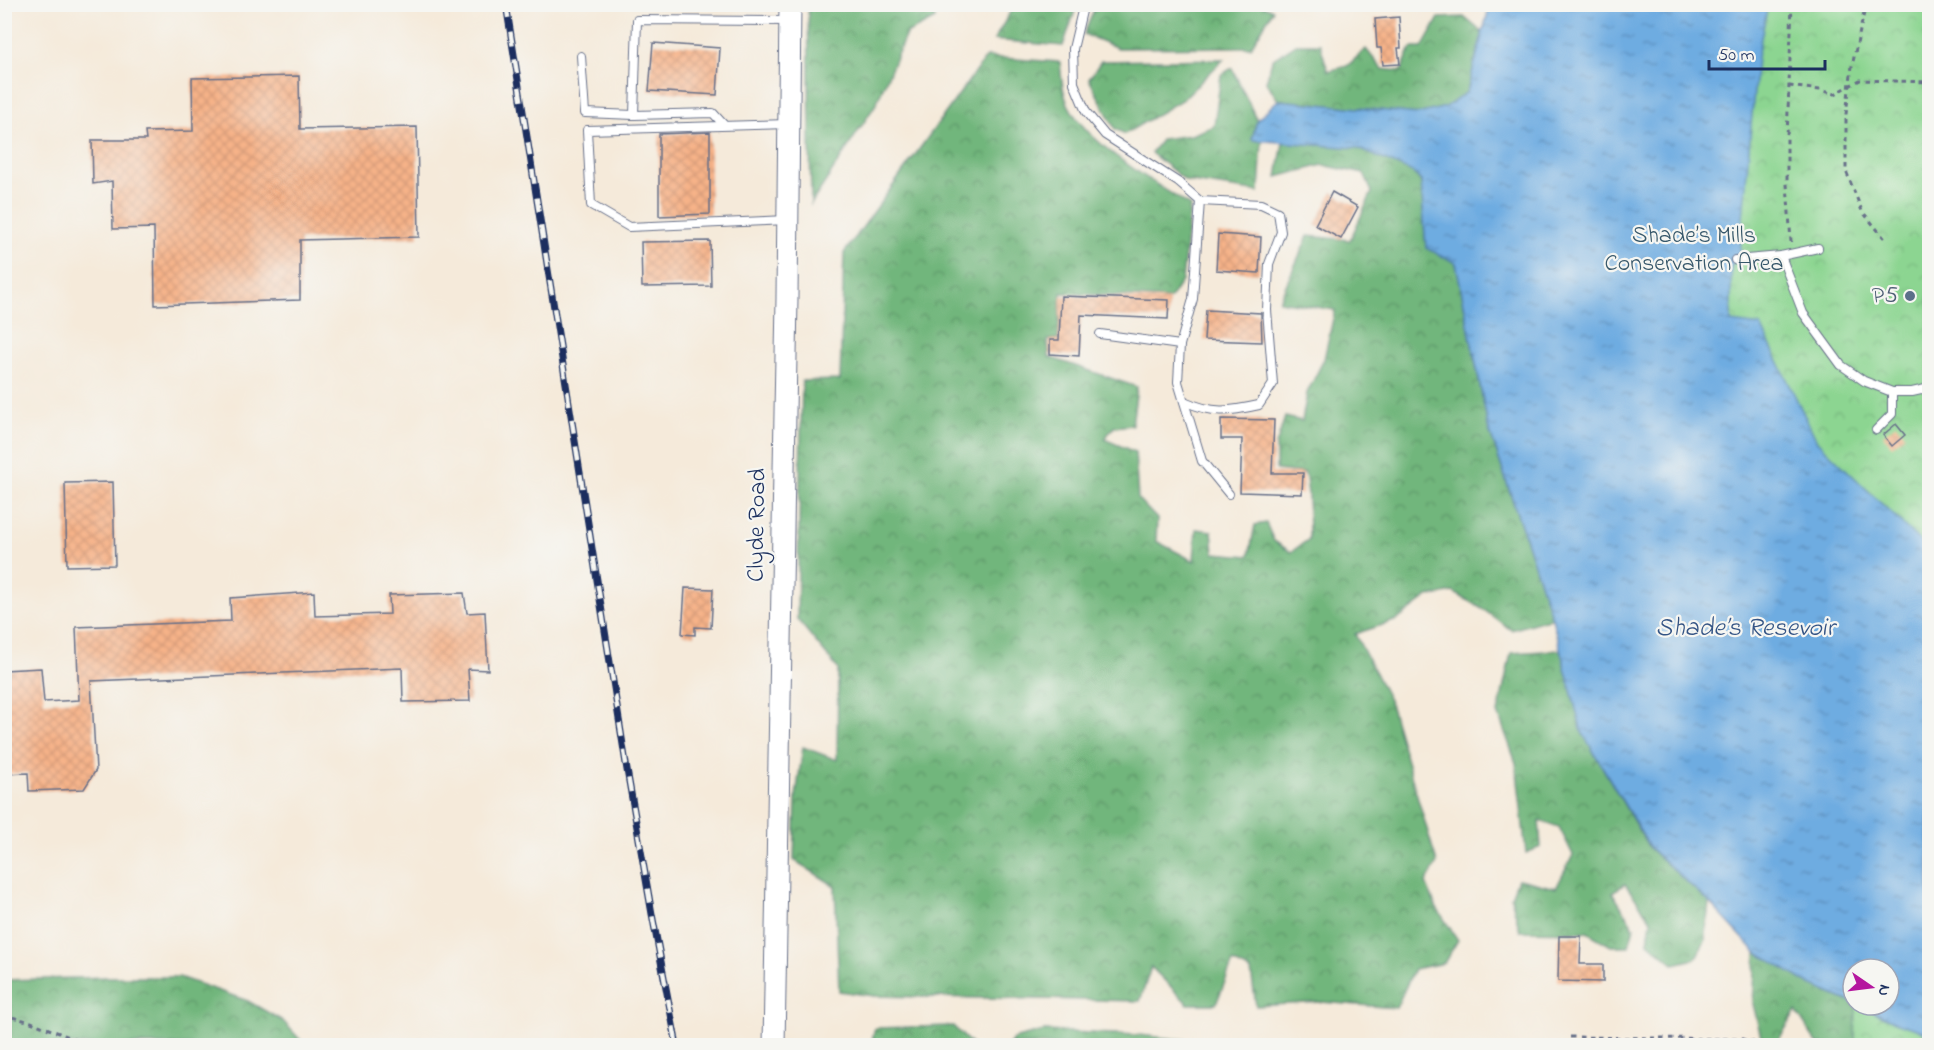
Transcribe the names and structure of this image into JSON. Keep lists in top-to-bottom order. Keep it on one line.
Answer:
{"streets":{"main road":["Clyde Road"]},"water":["Shade’s Resevoir"],"parks":["Shade’s Mills Conservation Area"],"places":["P5"],"scale_bar":"50 m","north":"right"}
